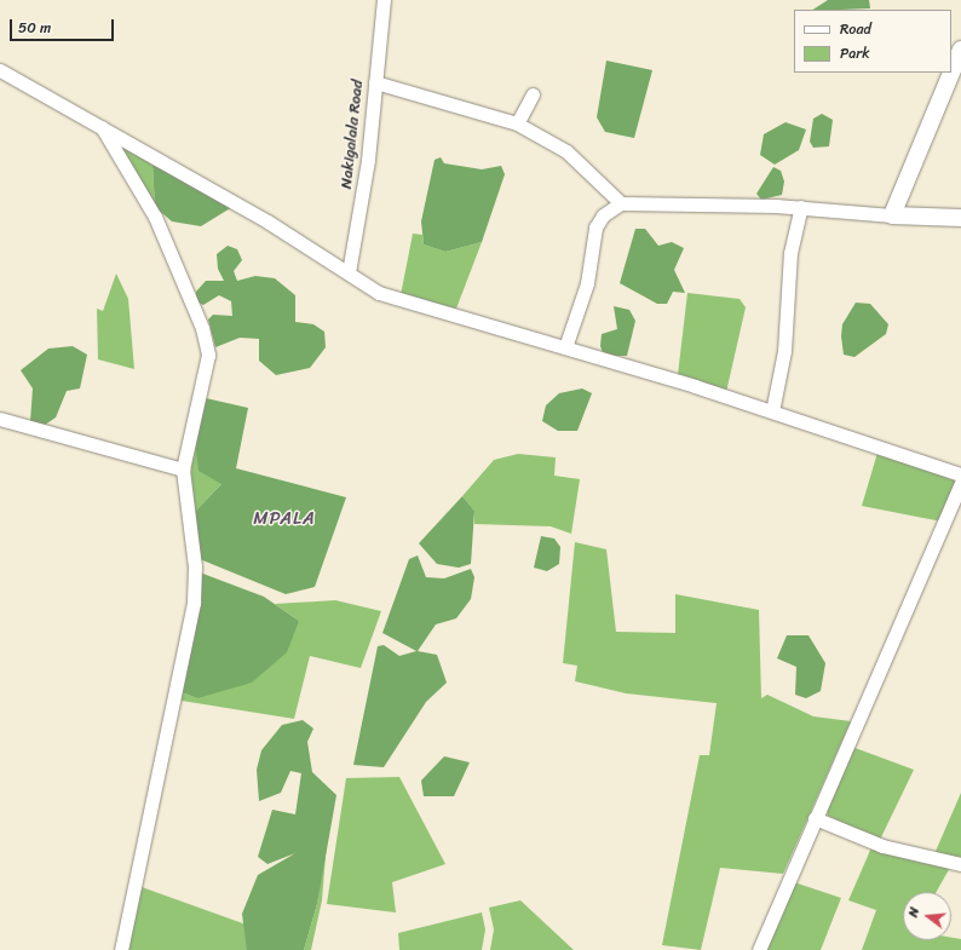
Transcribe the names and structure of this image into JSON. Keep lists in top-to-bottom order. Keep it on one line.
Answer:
{"streets":{"street":["Nakigalala Road"]},"districts":["MPALA"],"legend":["Road","Park"],"scale_bar":"50 m","north":"left"}
